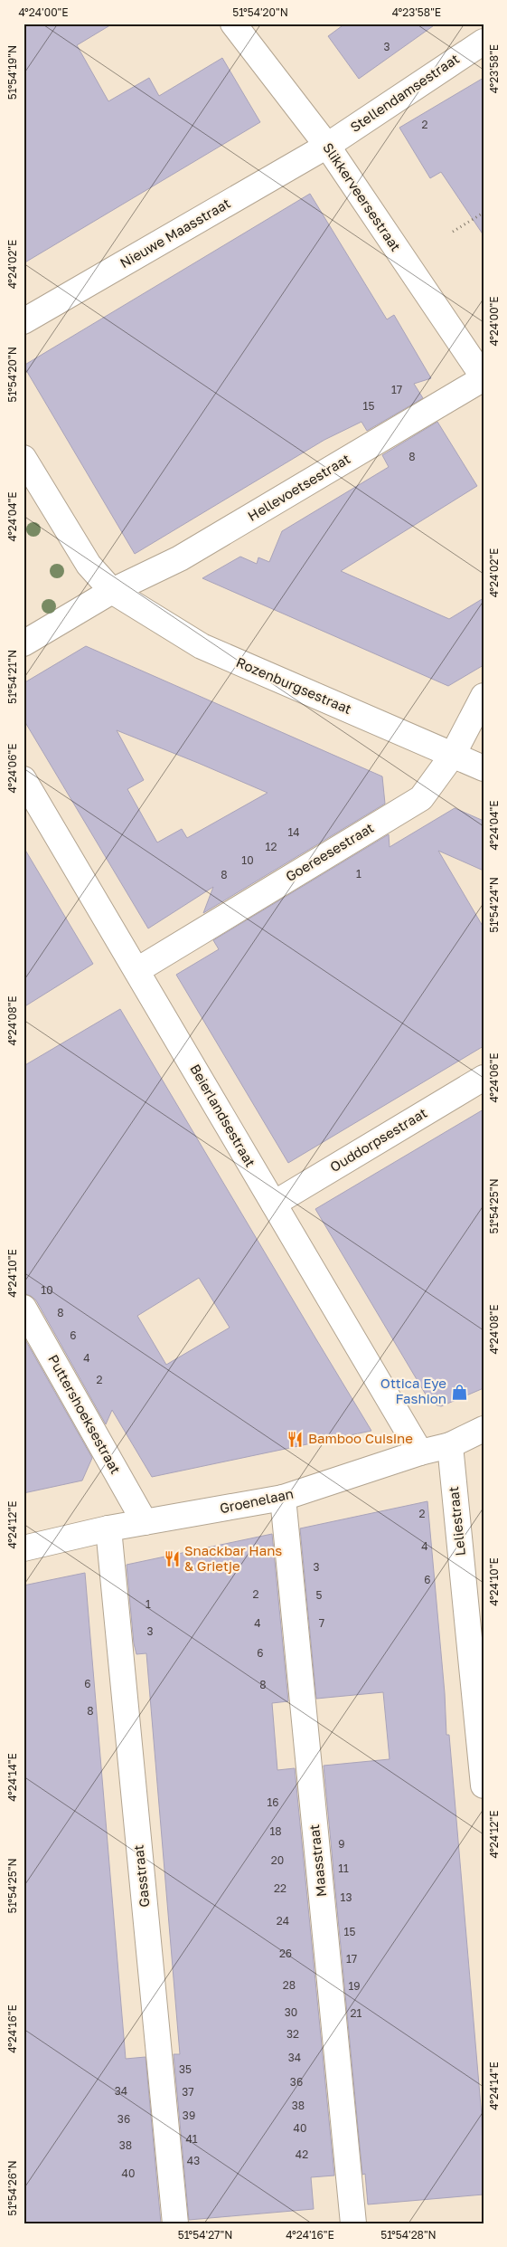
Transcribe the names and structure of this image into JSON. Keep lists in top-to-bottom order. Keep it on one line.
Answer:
{"streets":{"street":["Stellendamsestraat","Slikkerveersestraat","Nieuwe Maasstraat","Hellevoetsestraat","Rozenburgsestraat","Goereesestraat","Beierlandsestraat","Ouddorpsestraat","Puttershoeksestraat","Groenelaan","Leliestraat","Maasstraat","Gasstraat"]},"crossings":[["Stellendamsestraat","Slikkerveersestraat"],["Stellendamsestraat","Nieuwe Maasstraat"],["Slikkerveersestraat","Nieuwe Maasstraat"],["Slikkerveersestraat","Hellevoetsestraat"],["Hellevoetsestraat","Rozenburgsestraat"],["Rozenburgsestraat","Goereesestraat"],["Goereesestraat","Beierlandsestraat"],["Beierlandsestraat","Ouddorpsestraat"],["Beierlandsestraat","Groenelaan"],["Puttershoeksestraat","Groenelaan"],["Groenelaan","Leliestraat"],["Groenelaan","Maasstraat"],["Groenelaan","Gasstraat"]],"places":{"shop":["Ottica Eye Fashion"],"restaurant":["Bamboo Cuisine","Snackbar Hans & Grietje"]},"house_numbers":["3","2","17","15","8","14","12","10","1","8","10","8","6","4","2","2","4","3","6","2","5","1","4","7","3","6","6","8","8","16","18","9","20","11","22","13","24","15","26","17","28","19","30","21","32","34","35","36","34","37","38","39","36","40","41","38","42","43","40"],"coordinates":["4°24'00\"E","51°54'20\"N","4°23'58\"E","51°54'19\"N","4°24'02\"E","4°24'04\"E","51°54'21\"N","4°24'06\"E","51°54'24\"N","4°24'08\"E","51°54'25\"N","4°24'10\"E","4°24'12\"E","4°24'14\"E","4°24'16\"E","51°54'26\"N","51°54'27\"N","51°54'28\"N"]}
